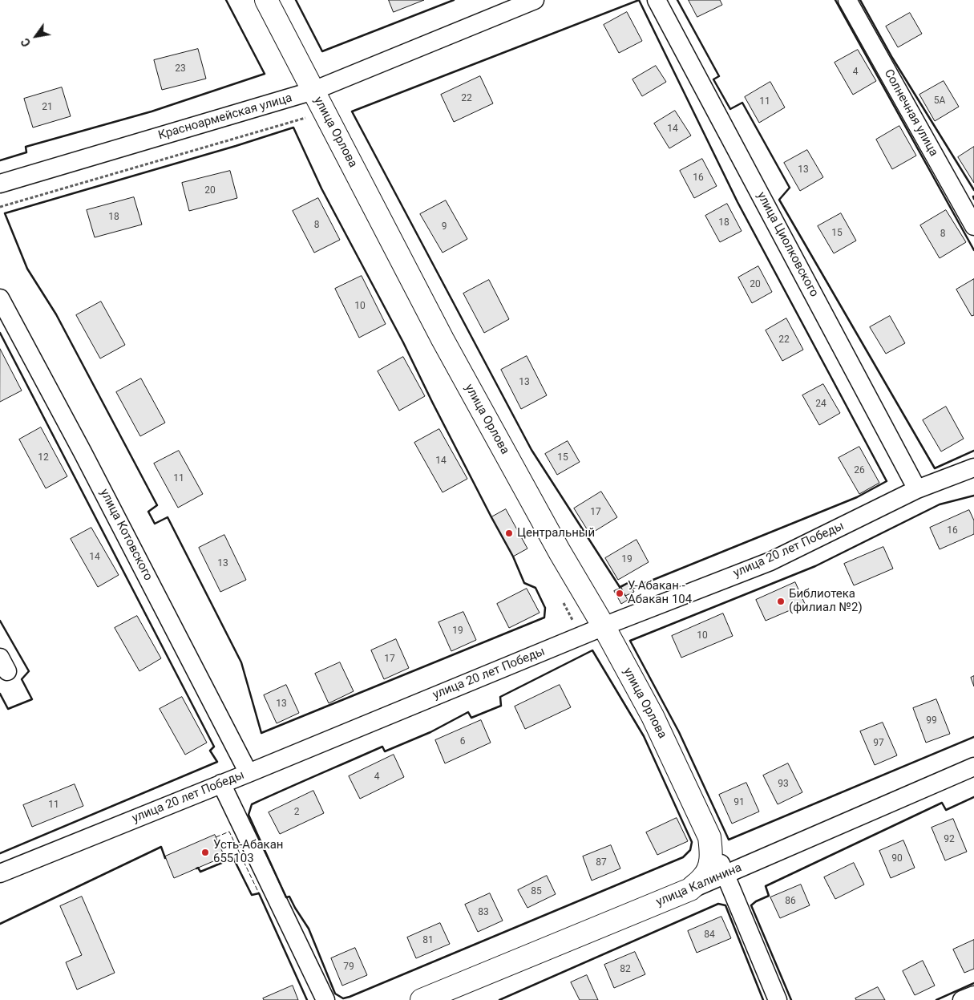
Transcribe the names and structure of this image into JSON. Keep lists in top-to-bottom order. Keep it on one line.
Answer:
{"streets":{"main road":["улица Орлова","улица Калинина"],"street":["Солнечная улица","Красноармейская улица","улица Циолковского","улица Котовского","улица 20 лет Победы"]},"crossings":[["Красноармейская улица","улица Орлова"],["улица Орлова","улица 20 лет Победы"],["улица Циолковского","улица 20 лет Победы"],["улица Котовского","улица 20 лет Победы"]],"places":["Центральный","У-Абакан - Абакан 104","Библиотека (филиал №2)","Усть-Абакан 655103"],"house_numbers":["23","4","22","5А","11","21","14","13","16","20","18","18","8","9","15","8","20","10","22","13","24","12","15","14","26","11","17","16","14","19","13","19","10","17","13","99","6","97","4","93","91","11","2","92","90","87","85","86","83","84","81","79","82"],"north":"bottom left"}
